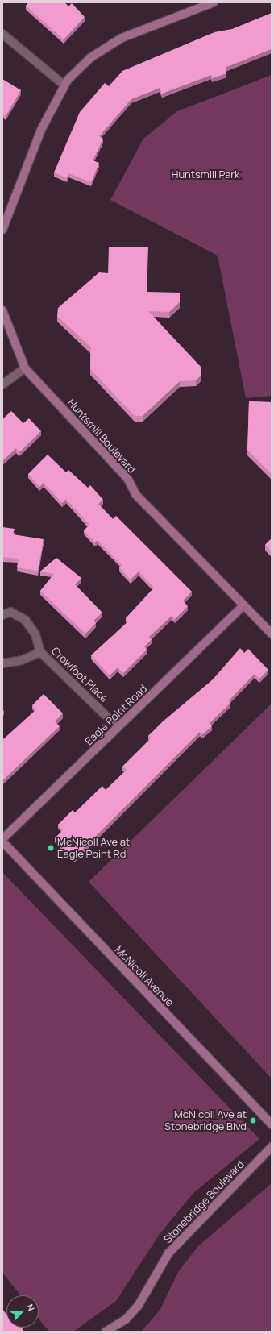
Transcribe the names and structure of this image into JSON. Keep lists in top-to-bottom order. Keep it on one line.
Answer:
{"streets":{"street":["Huntsmill Boulevard","Crowfoot Place","Eagle Point Road","McNicoll Avenue","Stonebridge Boulevard"]},"crossings":[["Huntsmill Boulevard","Eagle Point Road"],["Crowfoot Place","Eagle Point Road"],["Eagle Point Road","McNicoll Avenue"]],"parks":["Huntsmill Park"],"places":["McNicoll Ave at Eagle Point Rd","McNicoll Ave at Stonebridge Blvd"],"north":"top right"}
